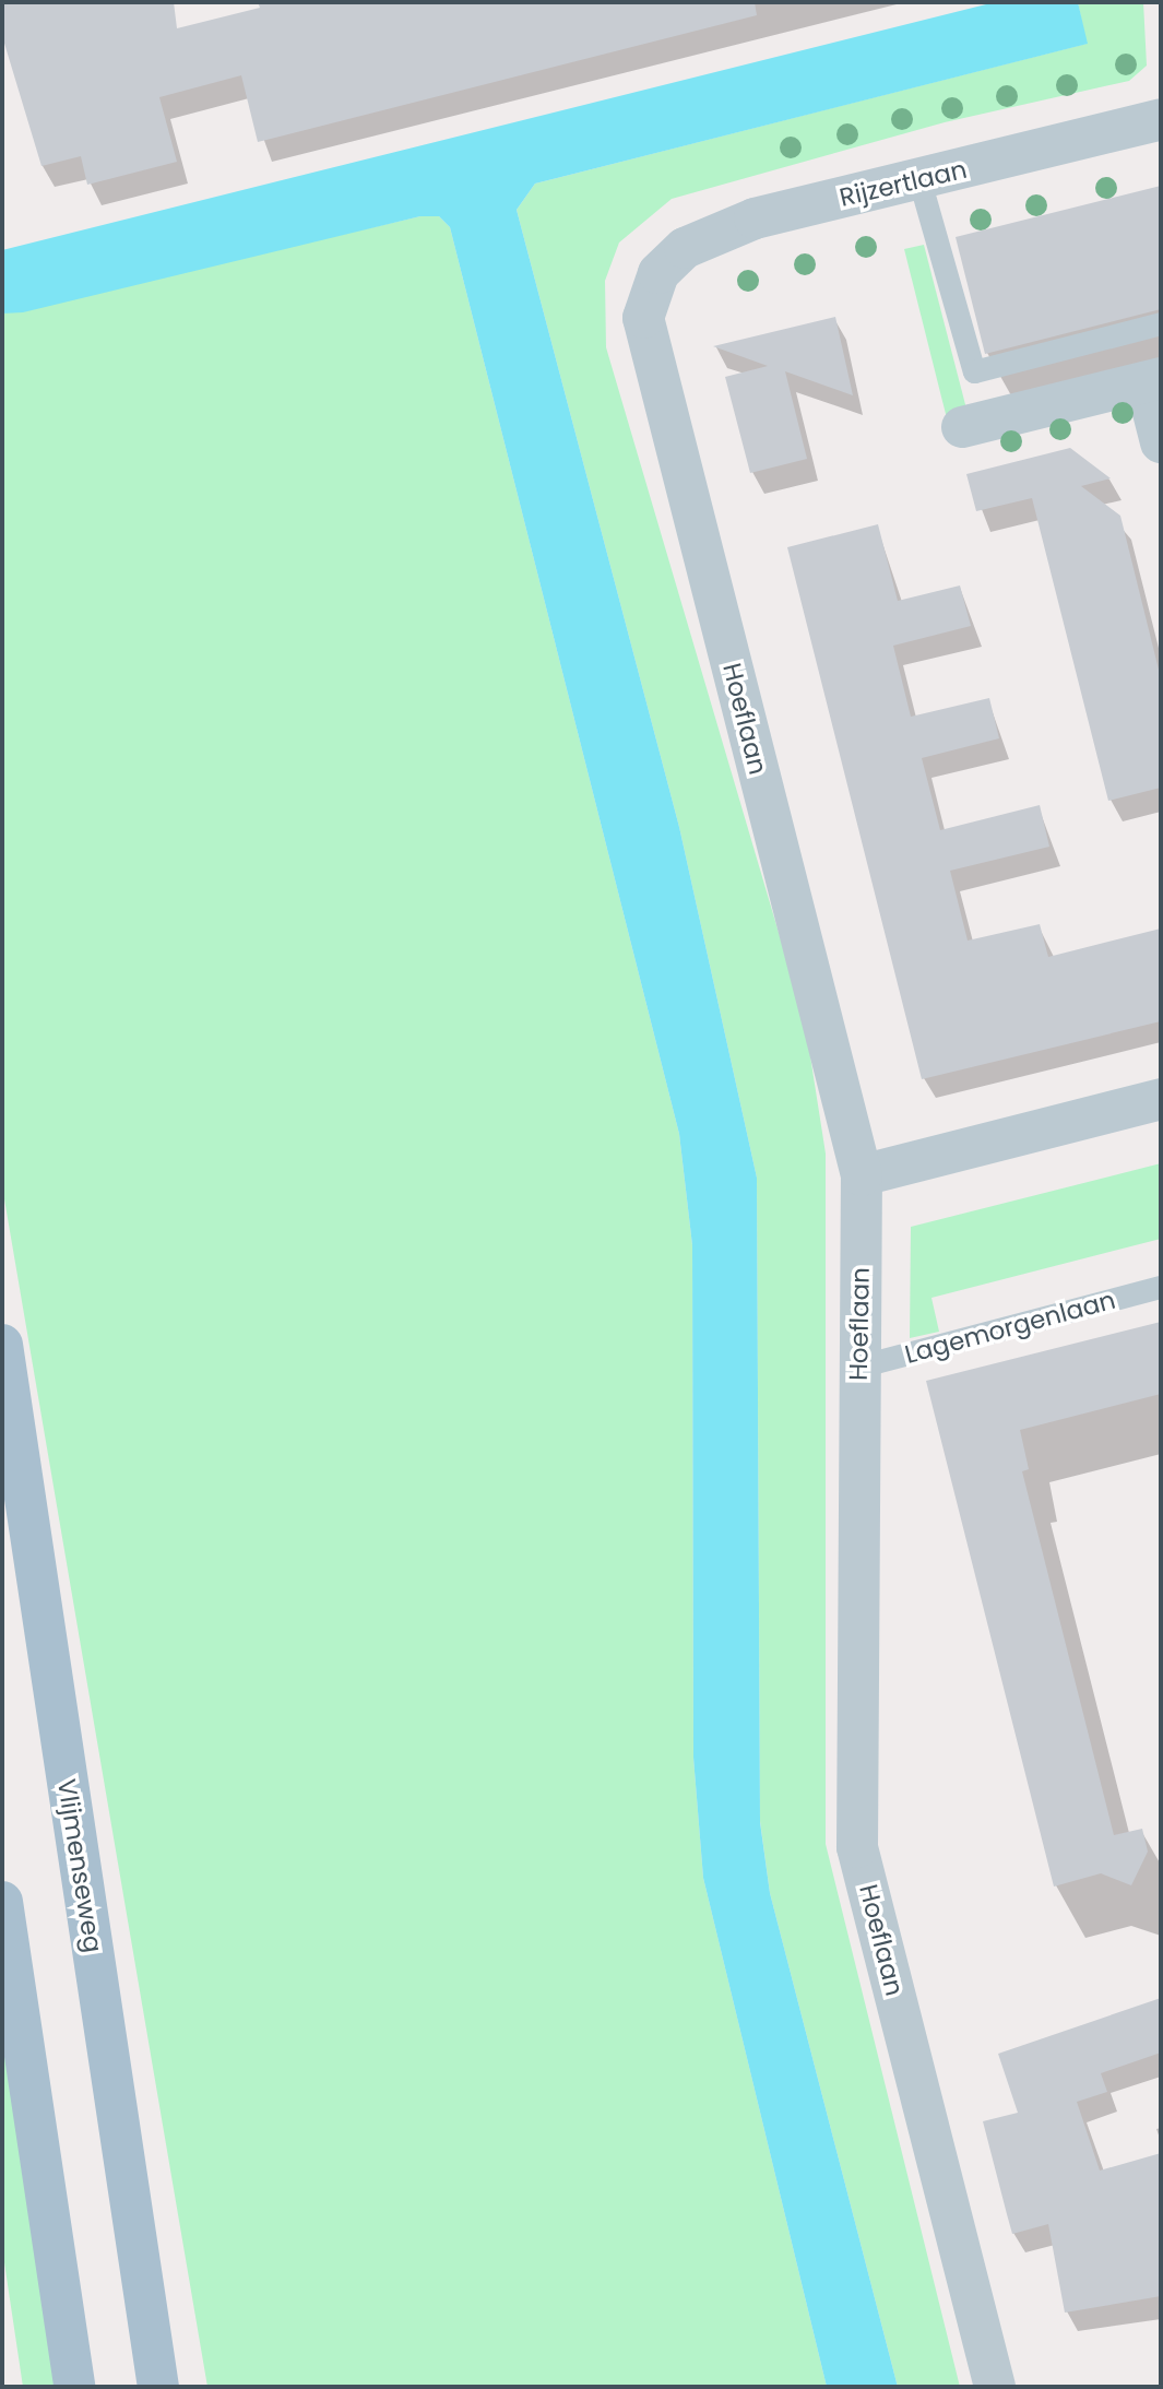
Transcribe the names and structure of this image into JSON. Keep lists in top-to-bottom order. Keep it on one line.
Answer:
{"streets":{"main road":["Vlijmenseweg"],"street":["Rijzertlaan","Hoeflaan"],"lane":["Lagemorgenlaan"]},"crossings":[["Rijzertlaan","Hoeflaan"],["Hoeflaan","Lagemorgenlaan"]]}
